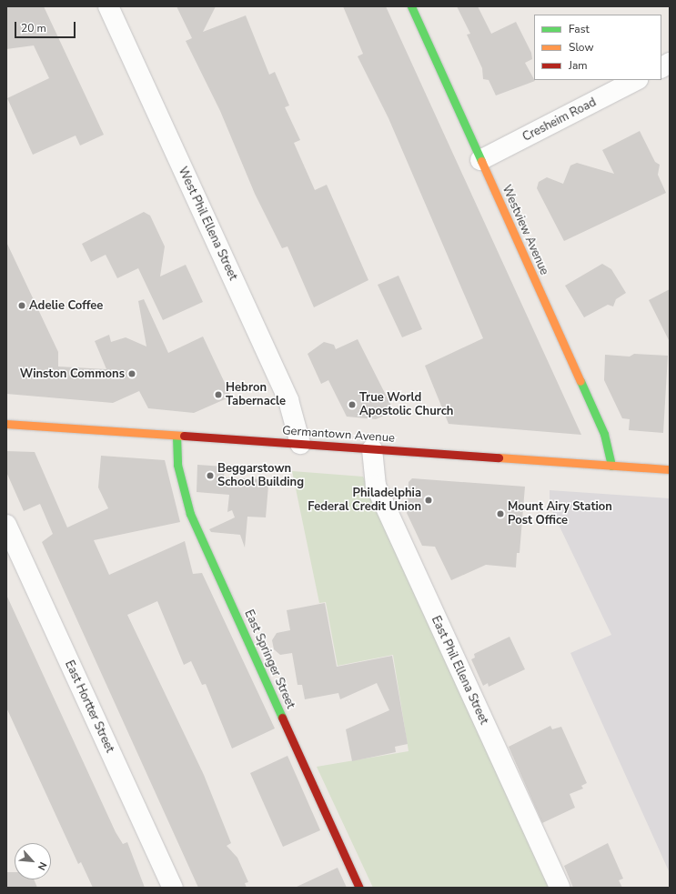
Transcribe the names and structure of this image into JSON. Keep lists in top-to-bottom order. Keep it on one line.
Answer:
{"streets":{"street":["Cresheim Road","West Phil Ellena Street","Westview Avenue","Germantown Avenue","East Springer Street","East Phil Ellena Street","East Hortter Street"]},"crossings":[["Cresheim Road","Westview Avenue"],["West Phil Ellena Street","Germantown Avenue"],["Westview Avenue","Germantown Avenue"],["Germantown Avenue","East Springer Street"],["Germantown Avenue","East Phil Ellena Street"]],"places":["Adelie Coffee","Winston Commons","Hebron Tabernacle","True World Apostolic Church","Beggarstown School Building","Philadelphia Federal Credit Union","Mount Airy Station Post Office"],"legend":["Fast","Slow","Jam"],"scale_bar":"20 m","north":"bottom right"}
